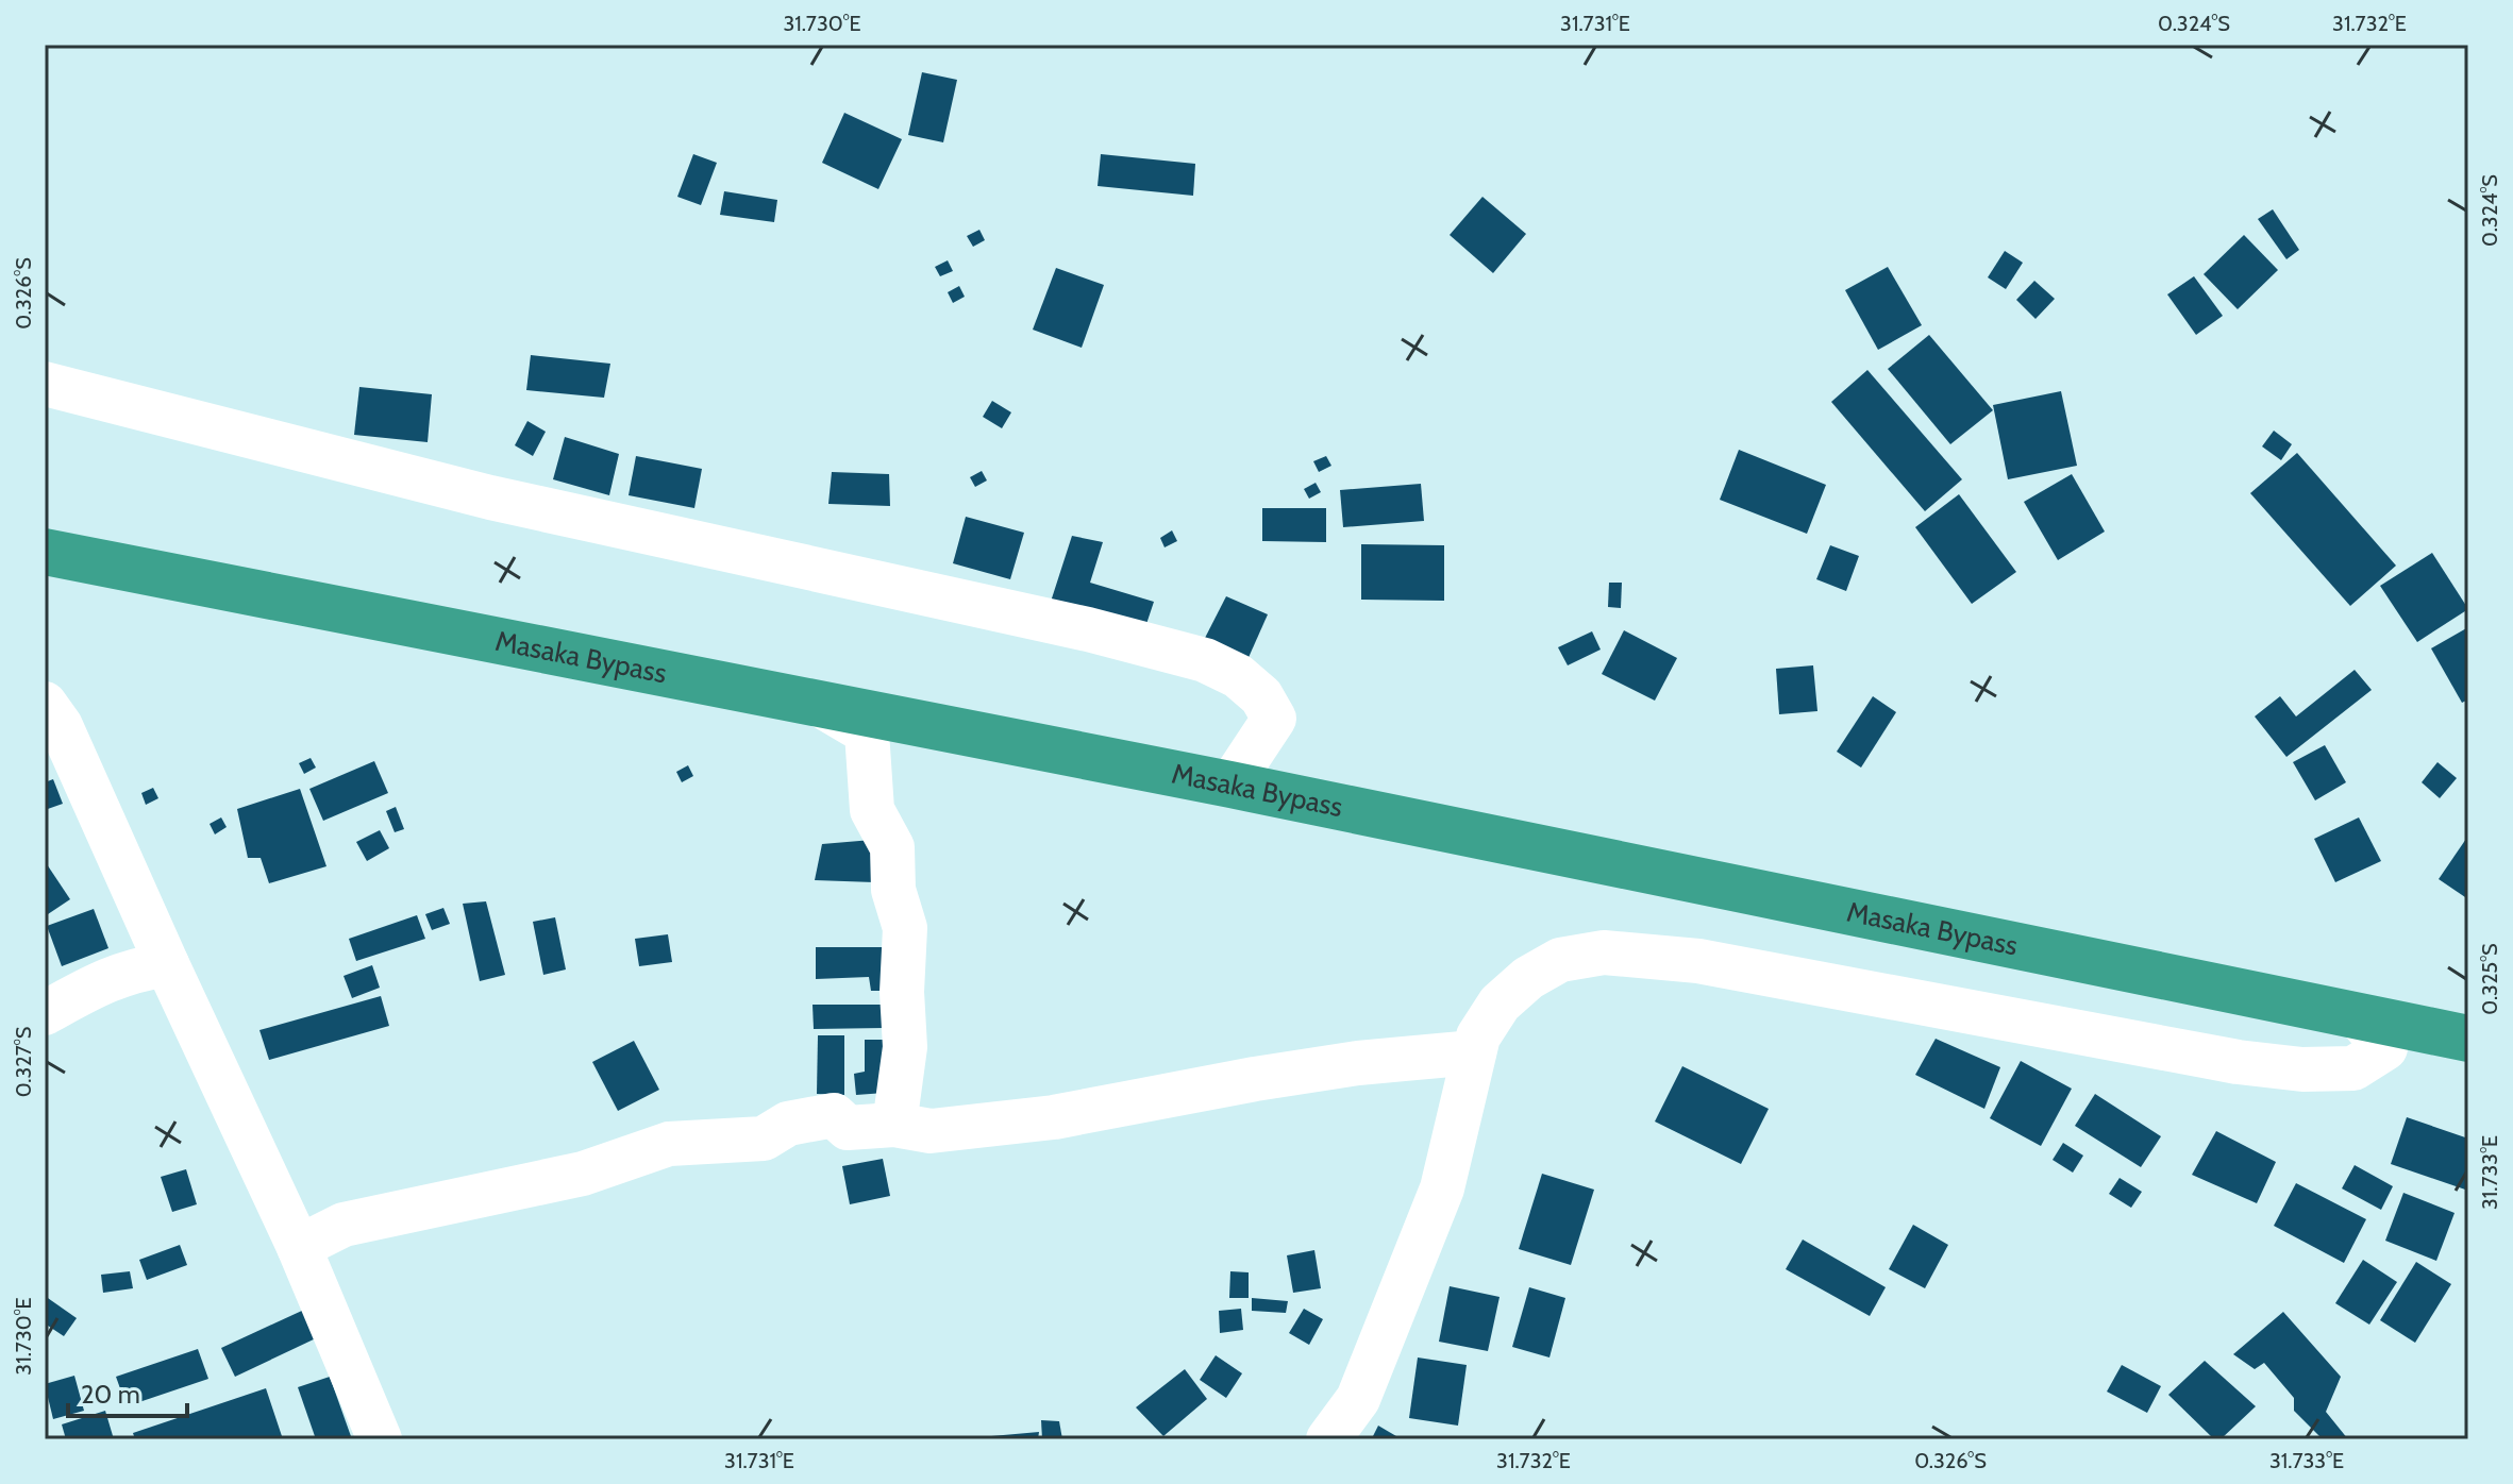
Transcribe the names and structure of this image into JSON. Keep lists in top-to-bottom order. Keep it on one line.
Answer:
{"streets":{"highway":["Masaka Bypass"]},"scale_bar":"20 m","coordinates":["31.730°E","31.731°E","0.324°S","31.732°E","0.326°S","0.325°S","0.327°S","31.733°E"]}
